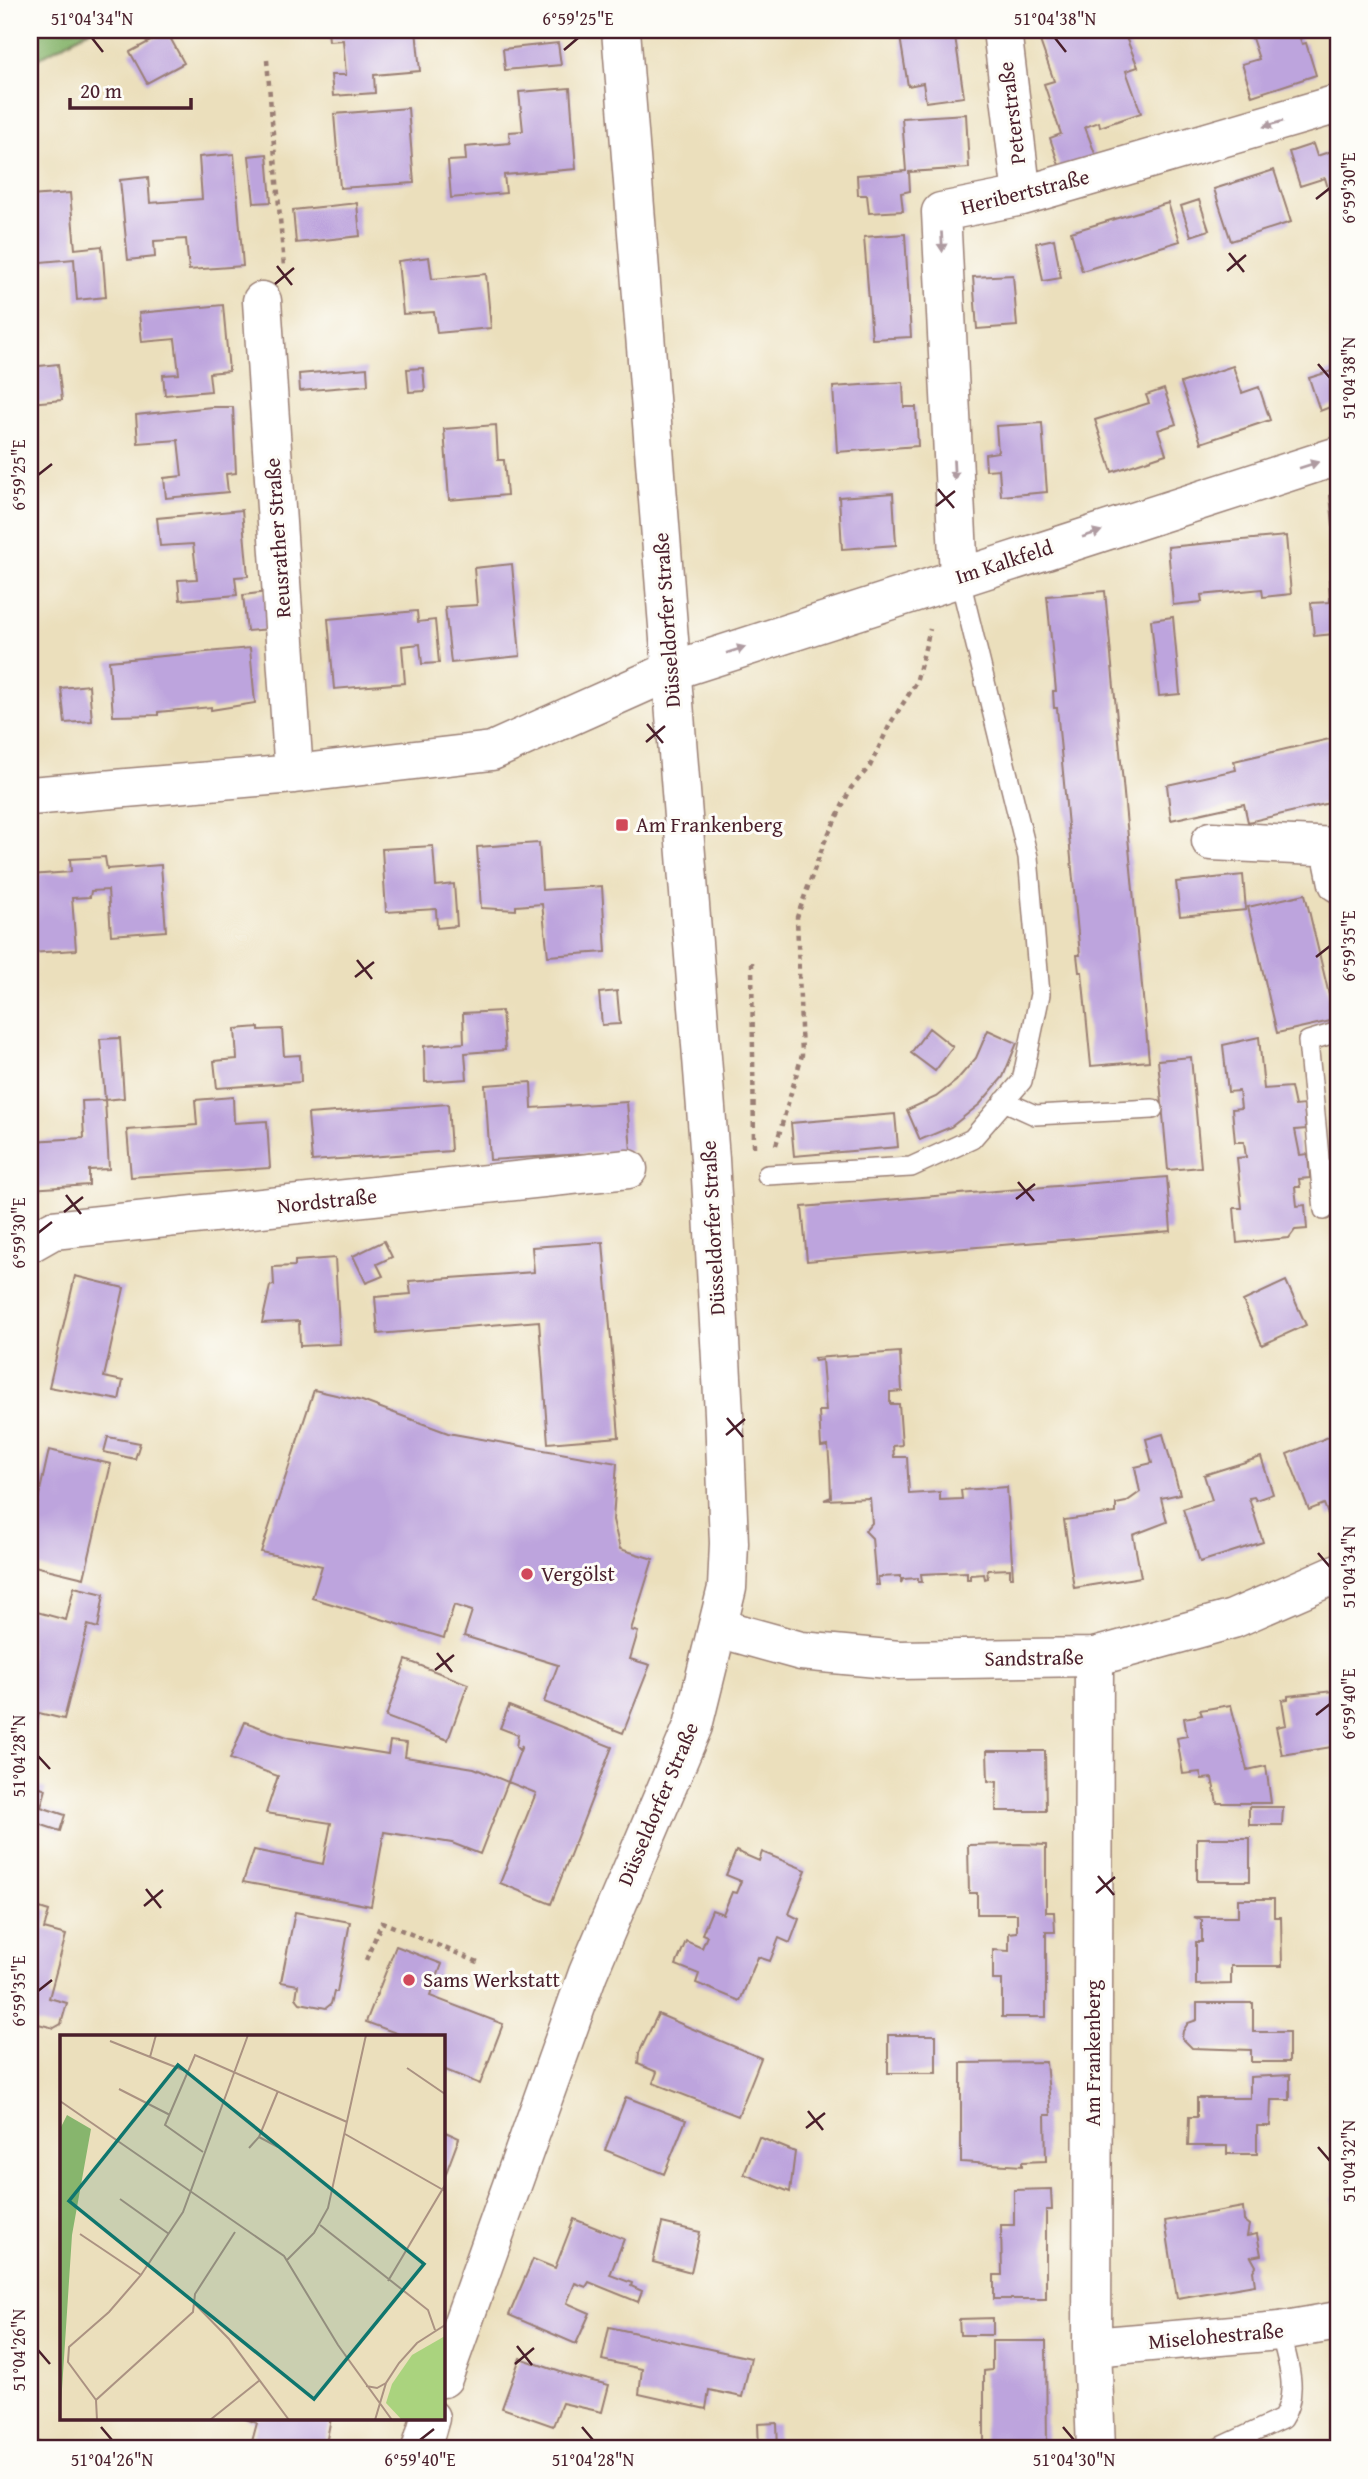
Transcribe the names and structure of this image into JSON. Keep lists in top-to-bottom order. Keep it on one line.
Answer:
{"streets":{"street":["Peterstraße","Heribertstraße","Reusrather Straße","Im Kalkfeld","Düsseldorfer Straße","Nordstraße","Sandstraße","Am Frankenberg","Miselohestraße"]},"crossings":[["Peterstraße","Heribertstraße"],["Heribertstraße","Im Kalkfeld"],["Im Kalkfeld","Düsseldorfer Straße"],["Düsseldorfer Straße","Sandstraße"],["Sandstraße","Am Frankenberg"],["Am Frankenberg","Miselohestraße"]],"one_way":["Im Kalkfeld"],"places":{"transit":["Am Frankenberg"],"other":["Vergölst","Sams Werkstatt"]},"scale_bar":"20 m","coordinates":["51°04'34\"N","6°59'25\"E","51°04'38\"N","6°59'30\"E","6°59'35\"E","6°59'40\"E","51°04'28\"N","51°04'32\"N","51°04'26\"N","51°04'30\"N"]}
